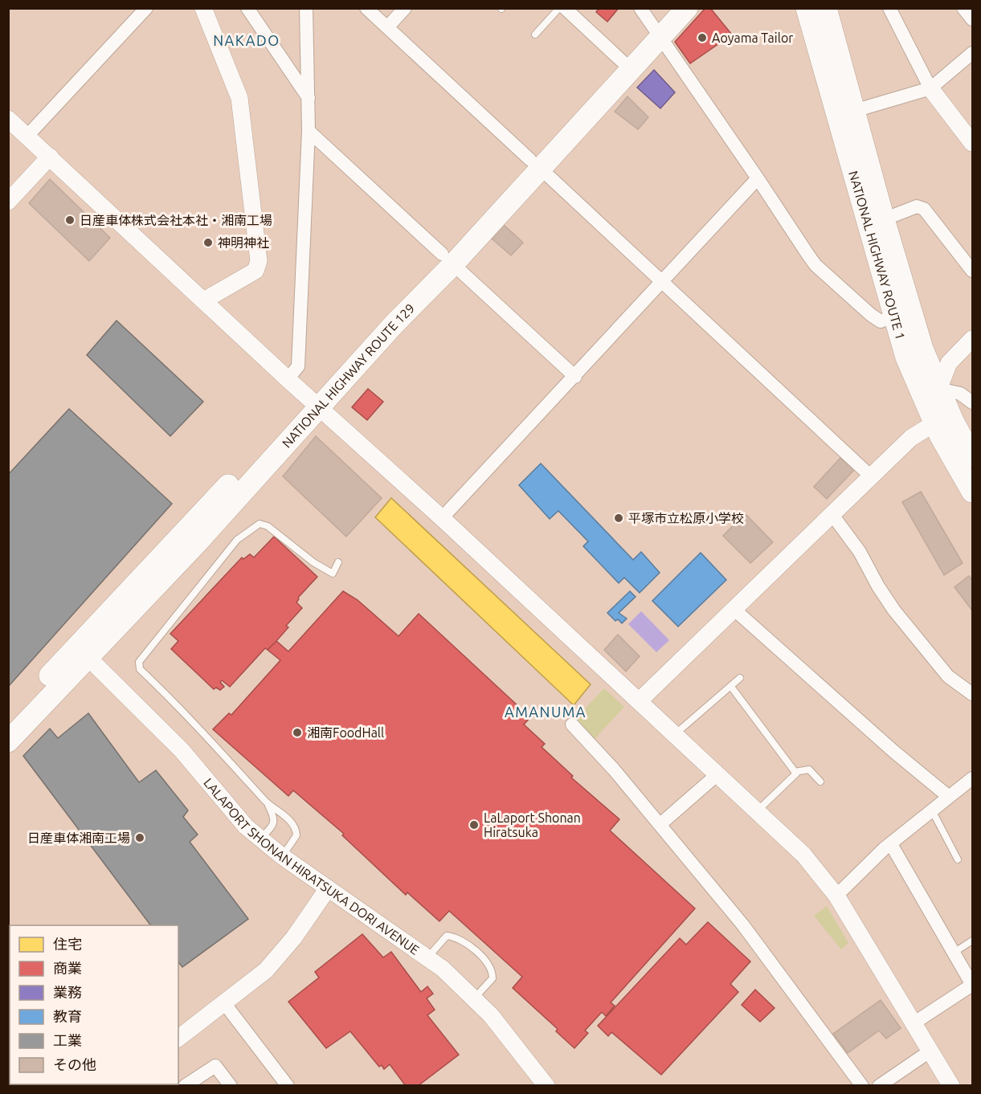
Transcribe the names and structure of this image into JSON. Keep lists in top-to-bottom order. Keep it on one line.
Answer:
{"streets":{"highway":["NATIONAL HIGHWAY ROUTE 1","NATIONAL HIGHWAY ROUTE 129"],"street":["LALAPORT SHONAN HIRATSUKA DORI AVENUE"]},"crossings":[["NATIONAL HIGHWAY ROUTE 129","LALAPORT SHONAN HIRATSUKA DORI AVENUE"]],"districts":["NAKADO","AMANUMA"],"places":["Aoyama Tailor","日産車体株式会社本社・湘南工場","神明神社","平塚市立松原小学校","湘南FoodHall","LaLaport Shonan Hiratsuka","日産車体湘南工場"],"legend":["住宅","商業","業務","教育","工業","その他"]}
